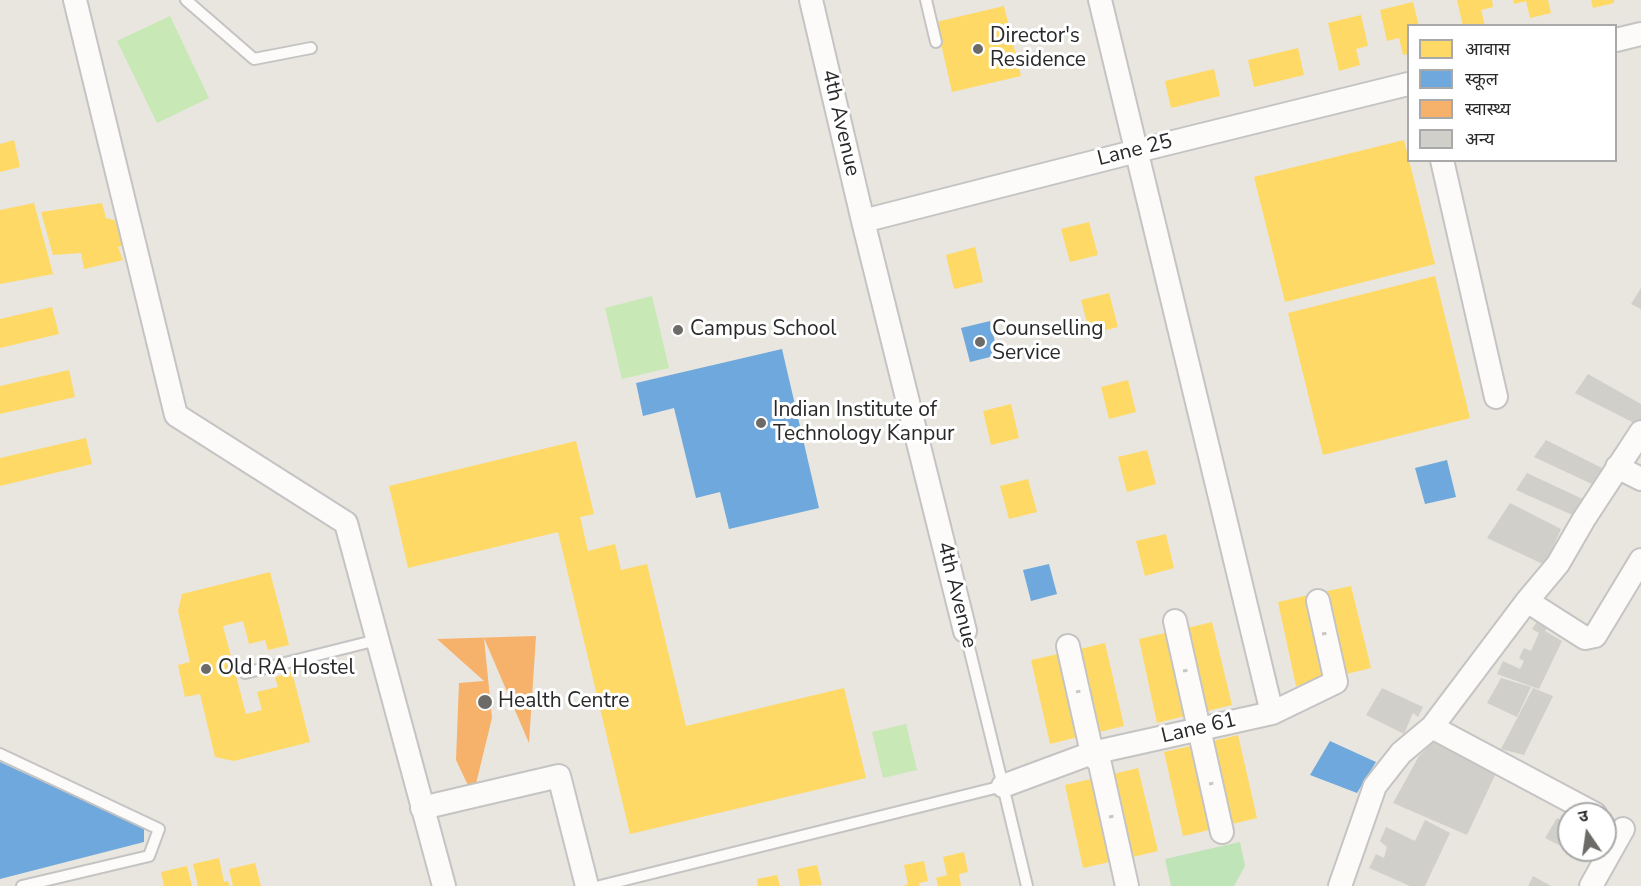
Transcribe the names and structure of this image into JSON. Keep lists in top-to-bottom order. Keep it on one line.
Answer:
{"streets":{"street":["4th Avenue","Lane 25","Lane 61"]},"crossings":[["4th Avenue","Lane 25"],["4th Avenue","Lane 61"]],"places":["Director's Residence","Campus School","Counselling Service","Indian Institute of Technology Kanpur","Old RA Hostel","Health Centre"],"legend":["आवास","स्कूल","स्वास्थ्य","अन्य"],"north":"top"}
